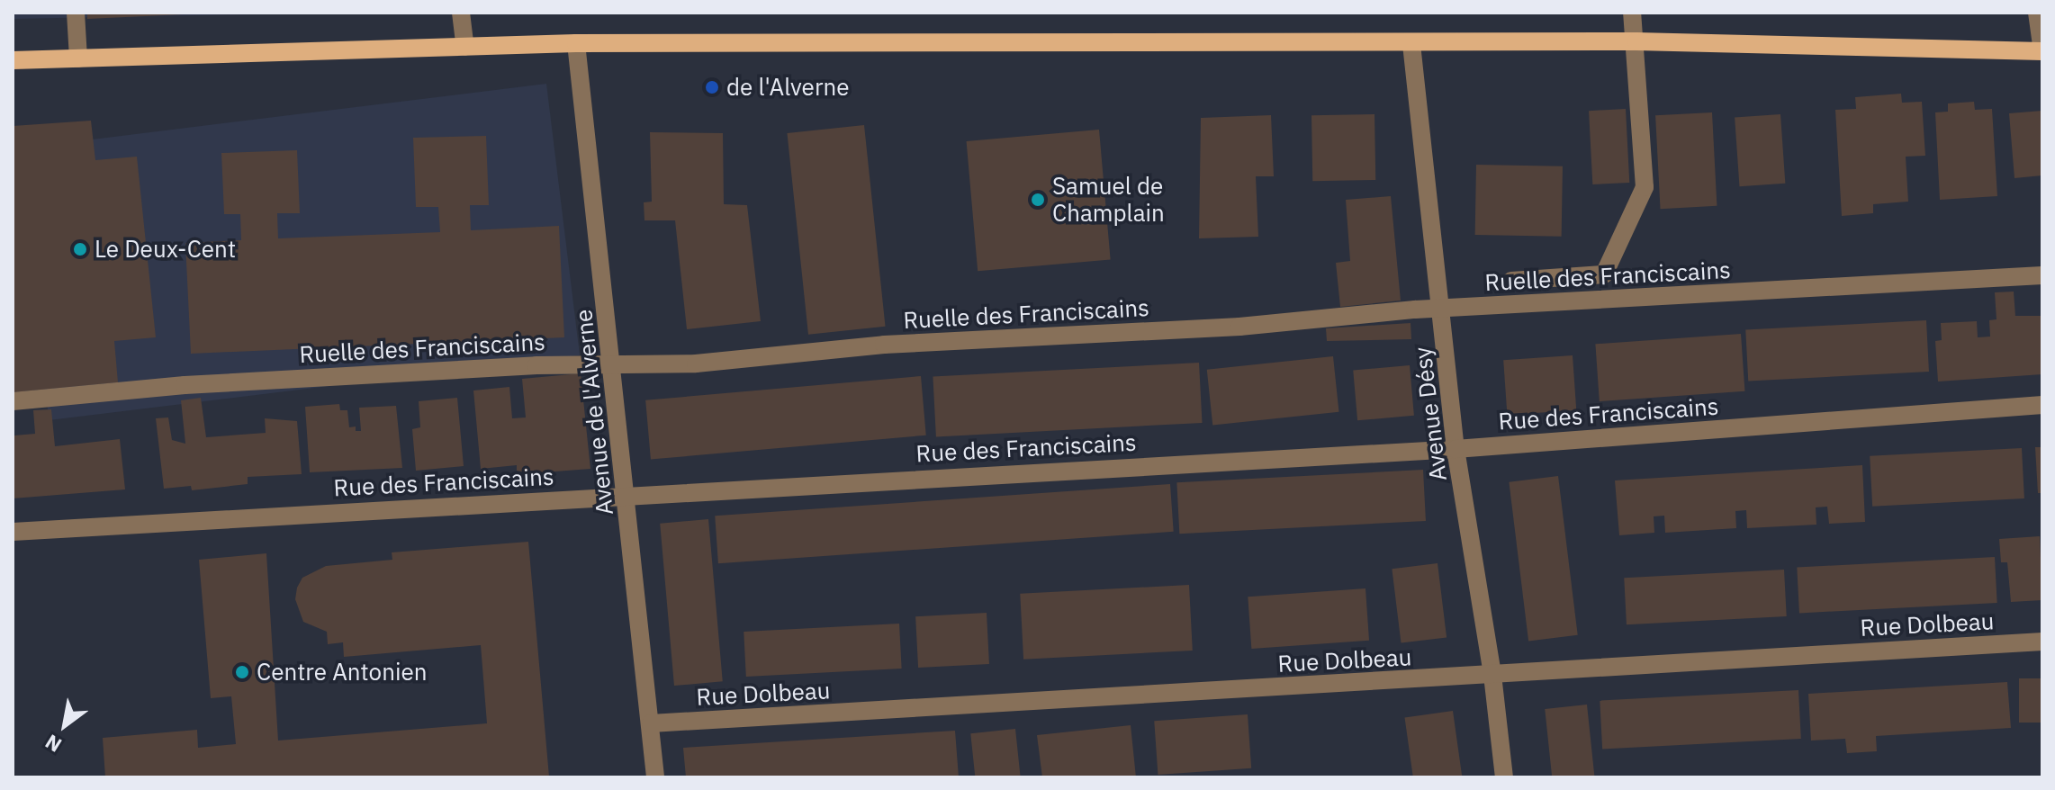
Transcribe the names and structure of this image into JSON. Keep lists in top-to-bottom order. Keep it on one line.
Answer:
{"streets":{"street":["Ruelle des Franciscains","Avenue de l'Alverne","Avenue Désy","Rue des Franciscains","Rue Dolbeau"]},"crossings":[["Ruelle des Franciscains","Avenue de l'Alverne"],["Ruelle des Franciscains","Avenue Désy"],["Avenue de l'Alverne","Rue des Franciscains"],["Avenue de l'Alverne","Rue Dolbeau"],["Avenue Désy","Rue des Franciscains"],["Avenue Désy","Rue Dolbeau"]],"places":["de l'Alverne","Samuel de Champlain","Le Deux-Cent","Centre Antonien"],"north":"bottom left"}
